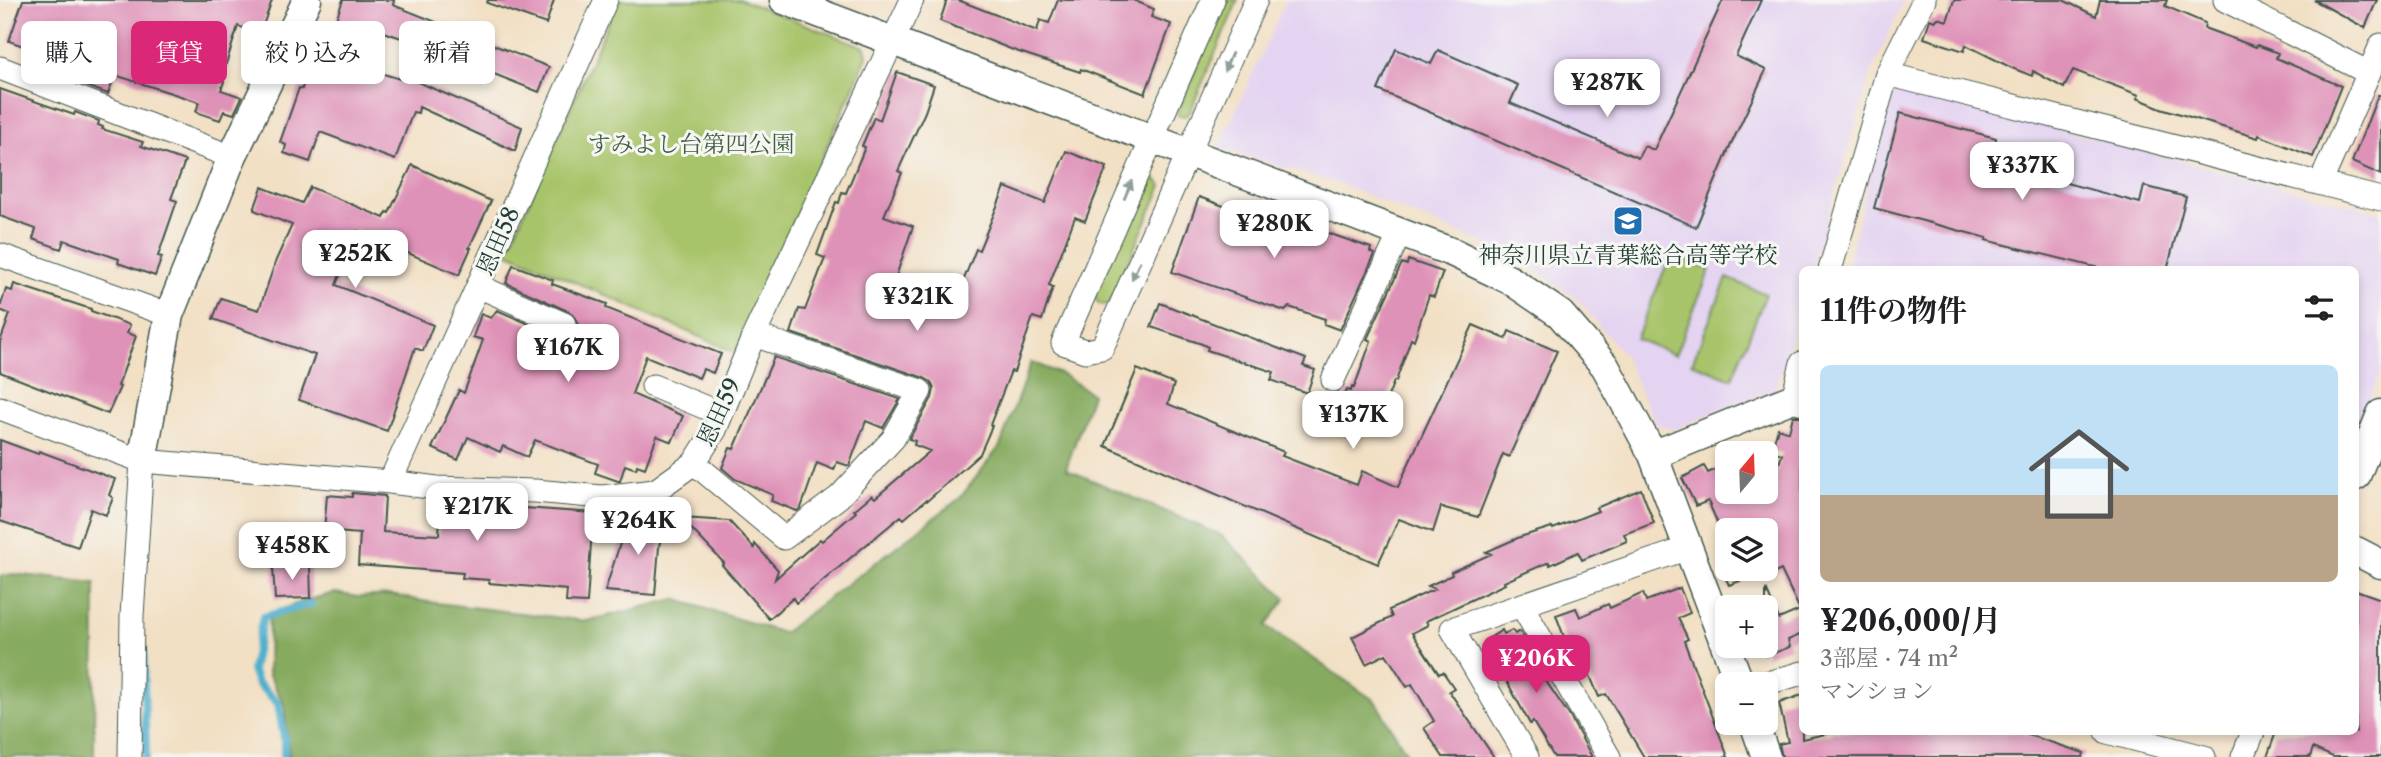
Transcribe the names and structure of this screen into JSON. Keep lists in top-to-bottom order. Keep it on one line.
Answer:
{"streets":{"street":["恩田58","恩田59"]},"crossings":[["恩田58","恩田59"]],"parks":["すみよし台第四公園"],"places":{"school or university":["神奈川県立青葉総合高等学校"]},"north":"top","page":{"chip":["購入","賃貸","絞り込み","新着"],"price":["¥287K","¥337K","¥280K","¥252K","¥321K","¥167K","¥137K","¥217K","¥264K","¥458K","¥206K"],"heading":"11件の物件","list":[{"name":"¥206,000/月","note":"3部屋 · 74 m² · マンション"}],"map_buttons":["+","−"]}}
